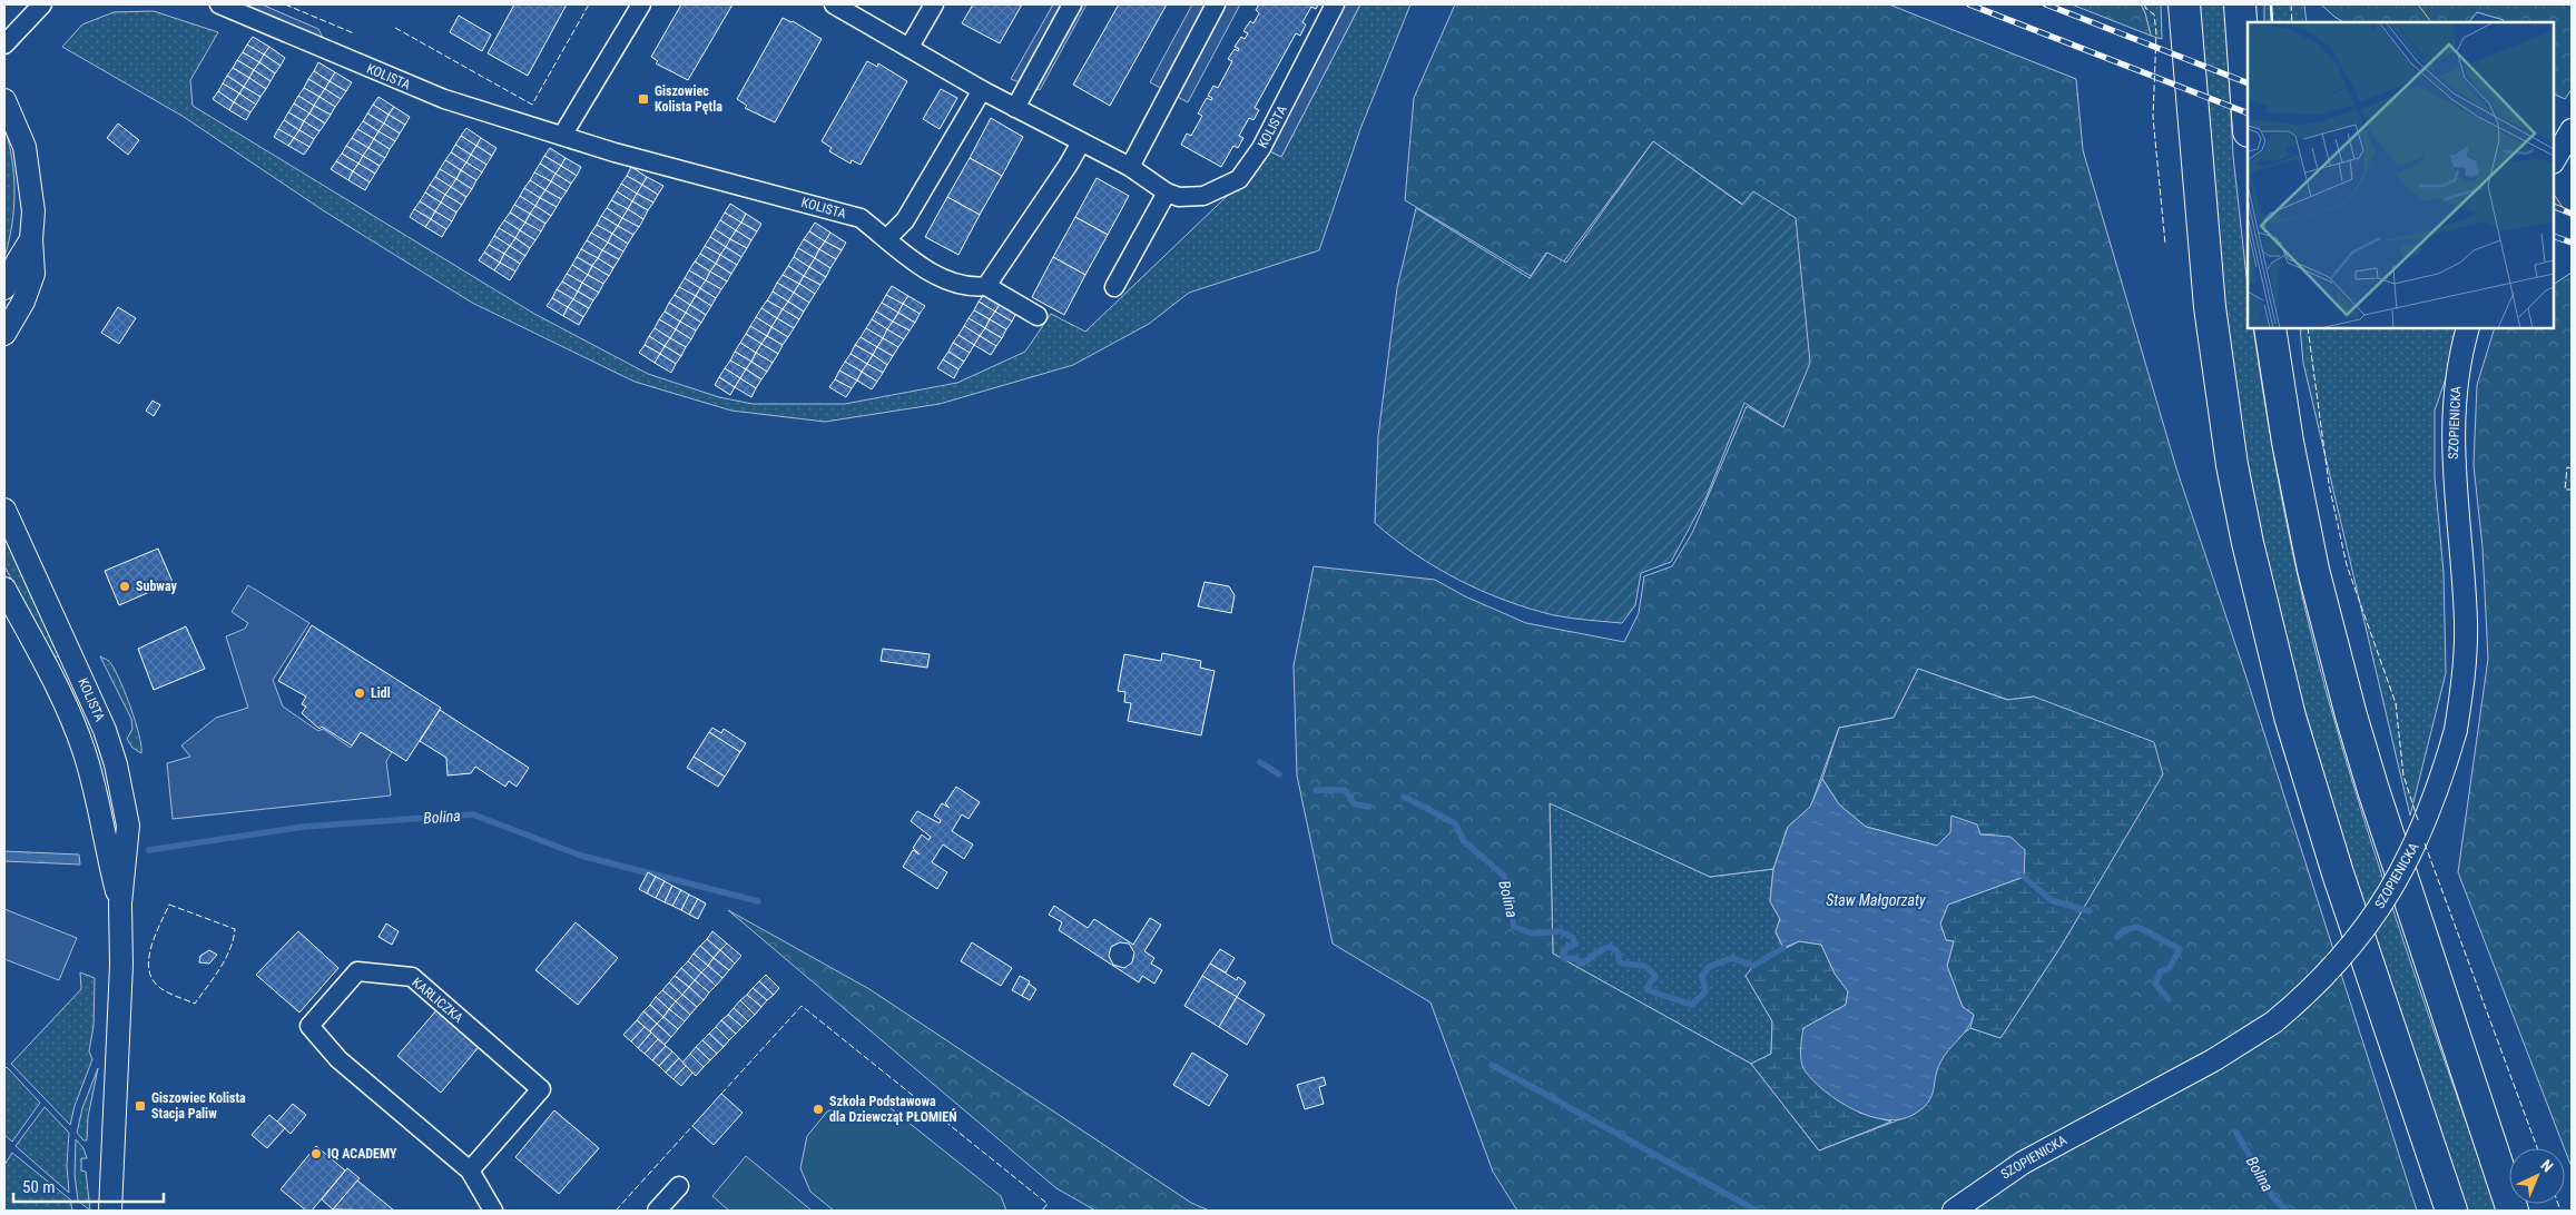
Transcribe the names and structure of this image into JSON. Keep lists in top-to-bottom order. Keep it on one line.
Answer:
{"streets":{"street":["KOLISTA","SZOPIENICKA","KARLICZKA"]},"water":["Bolina","Staw Małgorzaty"],"places":{"transit":["Giszowiec Kolista Pętla","Giszowiec Kolista Stacja Paliw"],"other":["Subway","Lidl","Szkoła Podstawowa dla Dziewcząt PŁOMIEŃ","IQ ACADEMY"]},"scale_bar":"50 m","north":"top right"}
